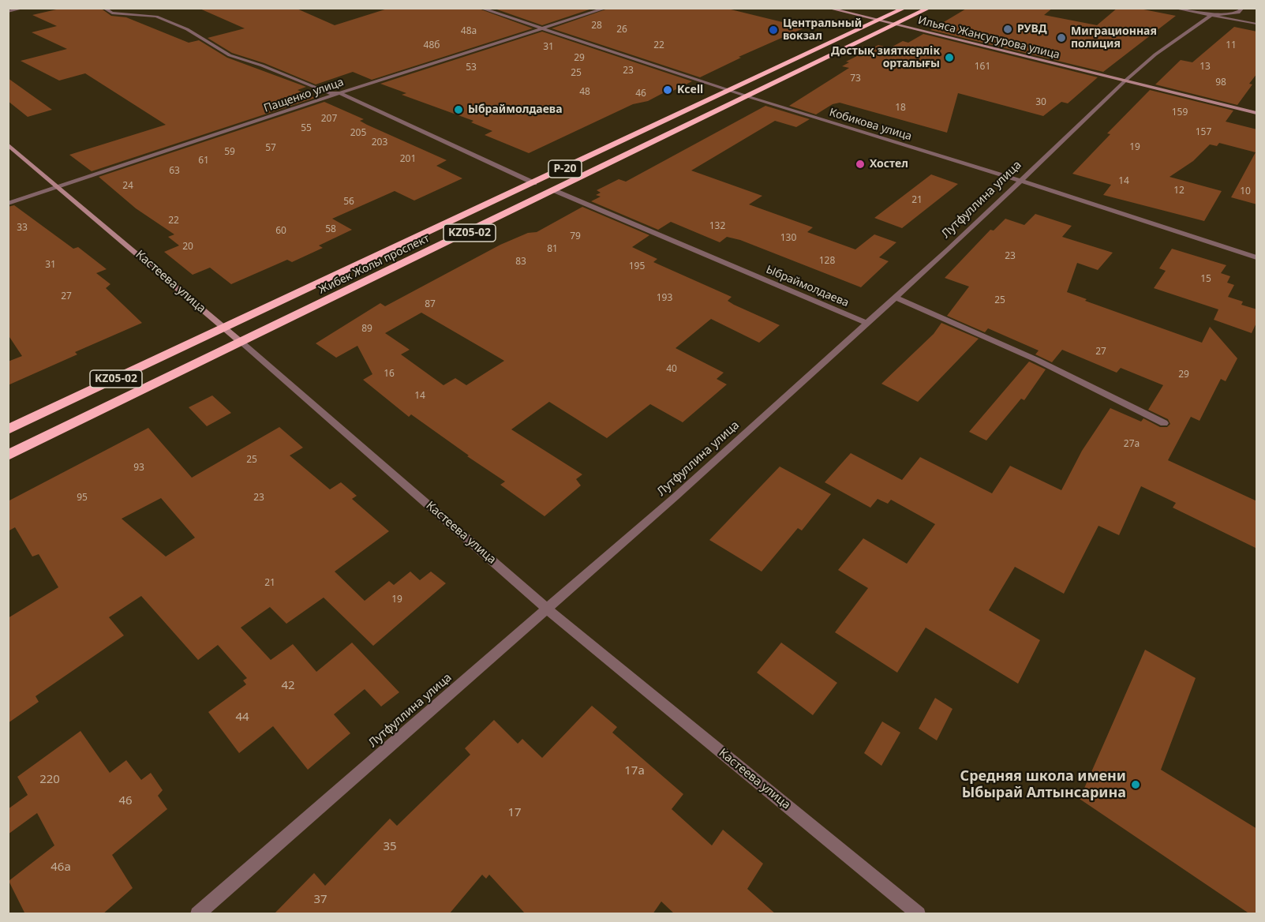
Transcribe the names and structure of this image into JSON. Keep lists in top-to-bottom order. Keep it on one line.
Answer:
{"streets":{"highway":["Р-20","KZ05-02","Жибек Жолы проспект"],"street":["Ильяса Жансугурова улица","Пащенко улица","Кобикова улица","Лутфуллина улица","Кастеева улица","Ыбраймолдаева"]},"crossings":[["Ильяса Жансугурова улица","Лутфуллина улица"],["Ильяса Жансугурова улица","Жибек Жолы проспект"],["Пащенко улица","Кобикова улица"],["Пащенко улица","Кастеева улица"],["Кобикова улица","Лутфуллина улица"],["Кобикова улица","Жибек Жолы проспект"],["Лутфуллина улица","Кастеева улица"],["Лутфуллина улица","Ыбраймолдаева"],["Жибек Жолы проспект","Кастеева улица"],["Жибек Жолы проспект","Ыбраймолдаева"]],"places":["РУВД","Центральный вокзал","Миграционная полиция","Достық зияткерлік орталығы","Kcell","Ыбраймолдаева","Хостел","Средняя школа имени Ыбырай Алтынсарина"],"house_numbers":["28","26","48а","48б","22","11","31","29","161","13","53","23","25","73","98","48","46","30","18","159","207","55","157","205","203","19","57","59","201","61","63","14","24","12","10","21","56","22","132","33","58","60","79","130","20","81","23","128","83","31","195","15","27","193","25","87","89","27","40","16","29","14","27а","25","93","95","23","21","19","42","44","17а","220","46","17","35","46а","37"]}
